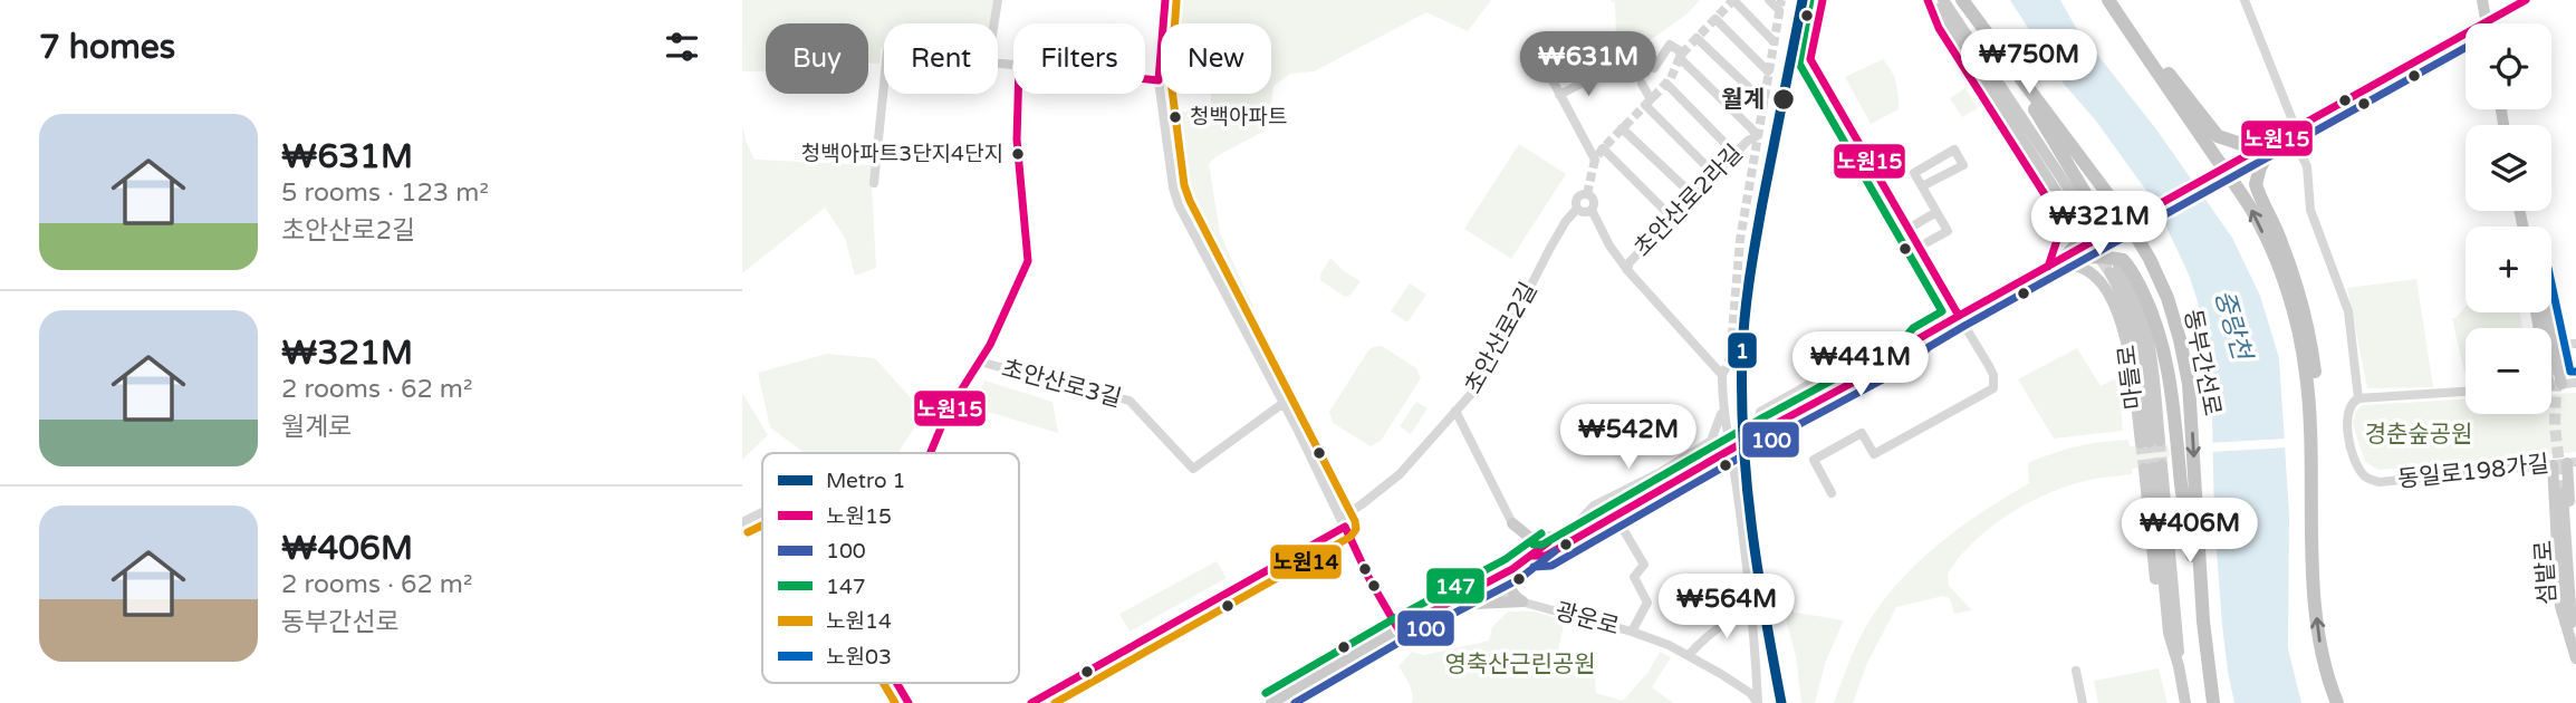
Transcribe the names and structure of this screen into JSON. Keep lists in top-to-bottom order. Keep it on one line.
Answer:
{"streets":{"highway":["동부간선로"],"main road":["마들로","섬밭로"],"street":["초안산로2라길","초안산로2길","초안산로3길","동일로198가길","광운로"]},"crossings":[["초안산로2라길","초안산로2길"]],"water":["중랑천"],"parks":["경춘숲공원","영축산근린공원"],"places":["월계","청백아파트","청백아파트3단지4단지"],"lines":["metro line 1","transit line 노원15","transit line 147","transit line 노원14","transit line 100","transit line 노원03"],"legend":["Metro 1","노원15","100","147","노원14","노원03"],"page":{"heading":"7 homes","map_buttons":["+","−"],"chip":["Buy","Rent","Filters","New"],"price":["₩750M","₩631M","₩321M","₩441M","₩542M","₩406M","₩564M"],"list":[{"name":"₩631M","note":"5 rooms · 123 m² · 초안산로2길"},{"name":"₩321M","note":"2 rooms · 62 m² · 월계로"},{"name":"₩406M","note":"2 rooms · 62 m² · 동부간선로"}]}}
